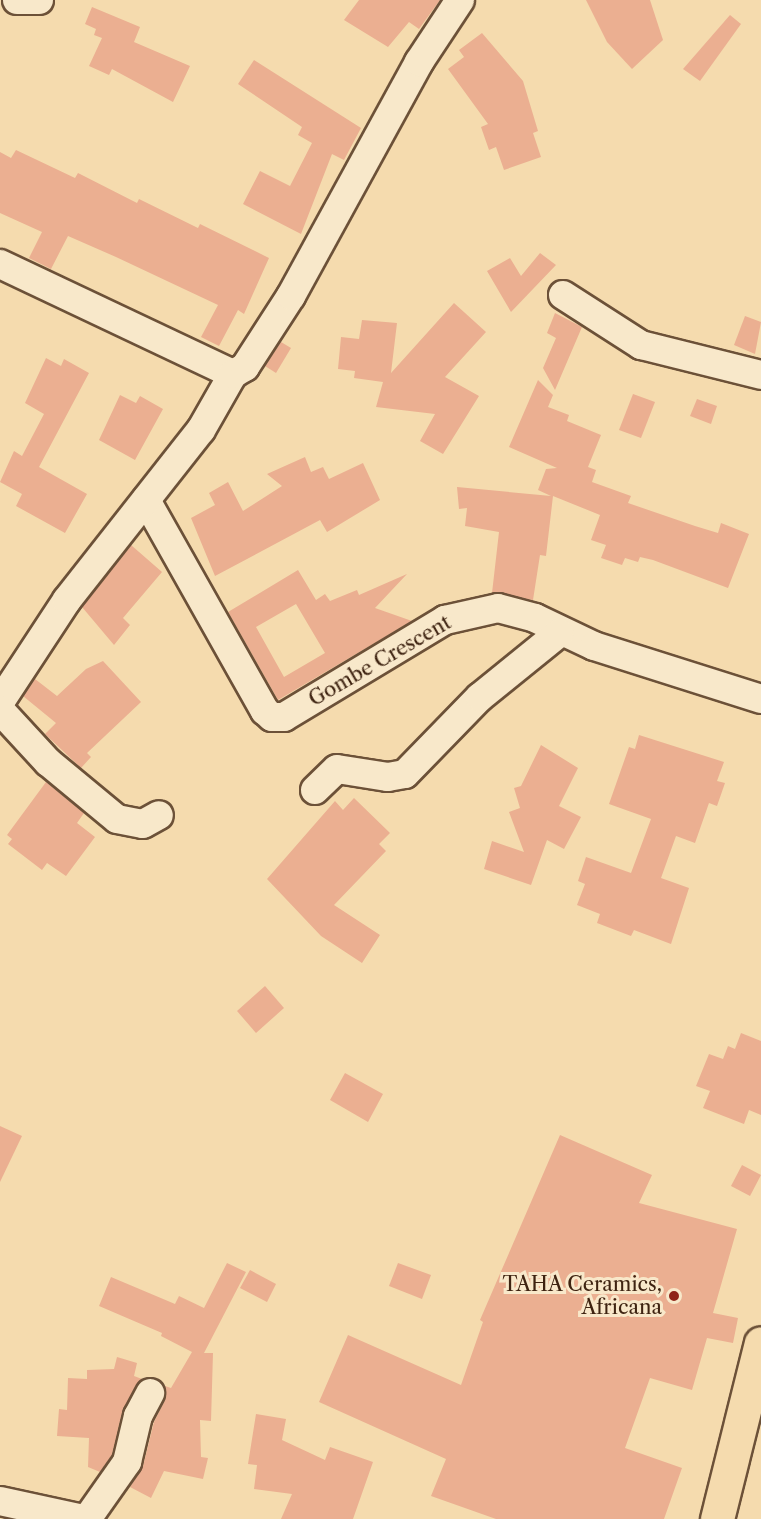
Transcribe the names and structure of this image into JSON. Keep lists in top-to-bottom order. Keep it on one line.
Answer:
{"streets":{"street":["Gombe Crescent"]},"places":["TAHA Ceramics, Africana"]}
